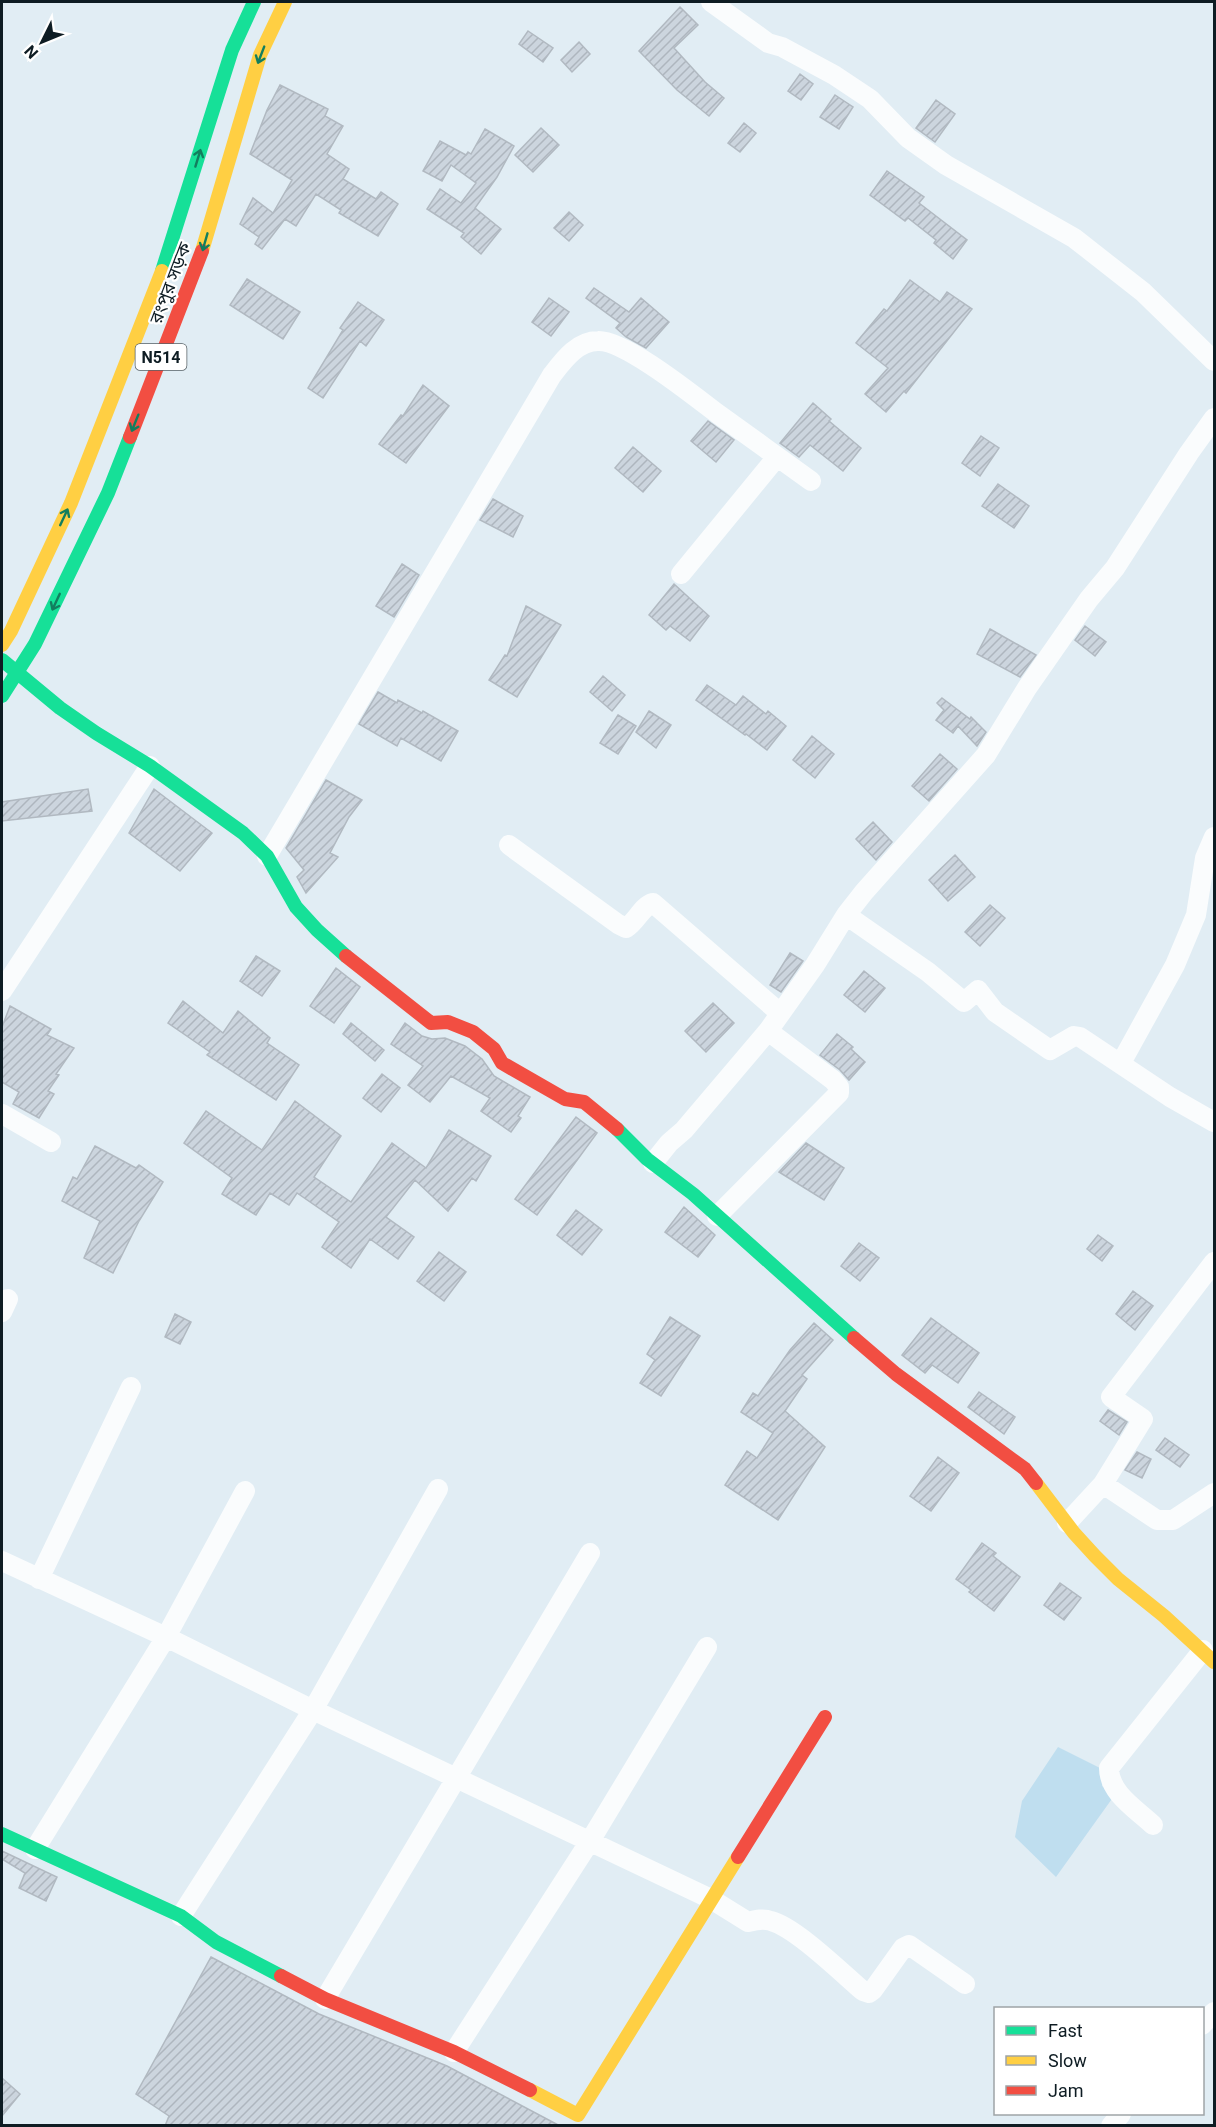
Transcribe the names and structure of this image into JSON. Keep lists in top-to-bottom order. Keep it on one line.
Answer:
{"streets":{"main road":["রংপুর সড়ক","N514"]},"legend":["Fast","Slow","Jam"],"north":"bottom left"}
